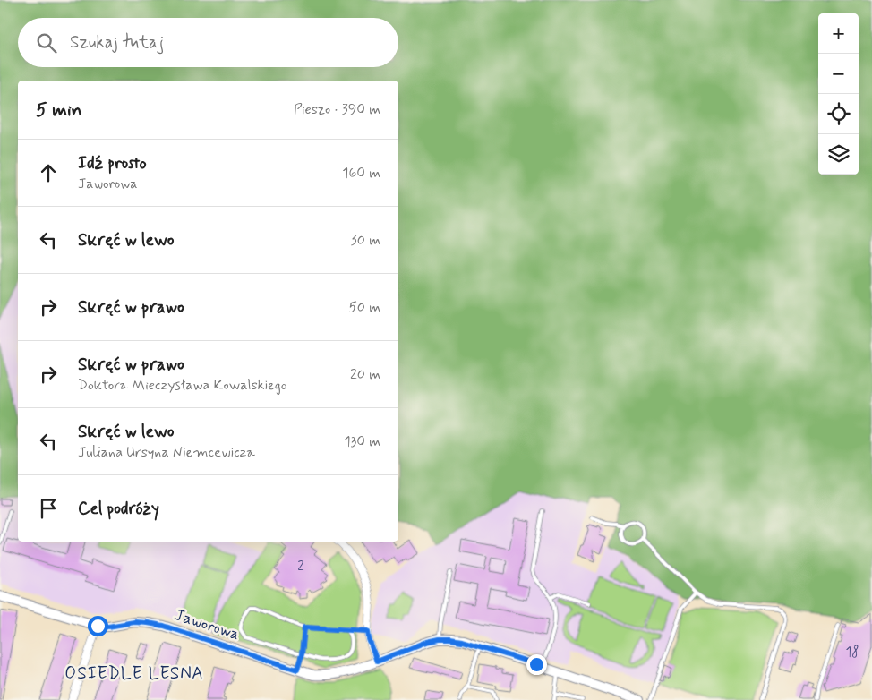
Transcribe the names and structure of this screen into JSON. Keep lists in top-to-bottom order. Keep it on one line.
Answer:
{"streets":{"street":["Jaworowa"]},"districts":["OSIEDLE LESNA"],"house_numbers":["2","18"],"page":{"map_buttons":["+","−"],"search":"Szukaj tutaj","heading":["5 min","Pieszo · 390 m"],"list":[["Idź prosto","Jaworowa","160 m"],["Skręć w lewo","30 m"],["Skręć w prawo","50 m"],["Skręć w prawo","Doktora Mieczysława Kowalskiego","20 m"],["Skręć w lewo","Juliana Ursyna Niemcewicza","130 m"],"Cel podróży"]}}
